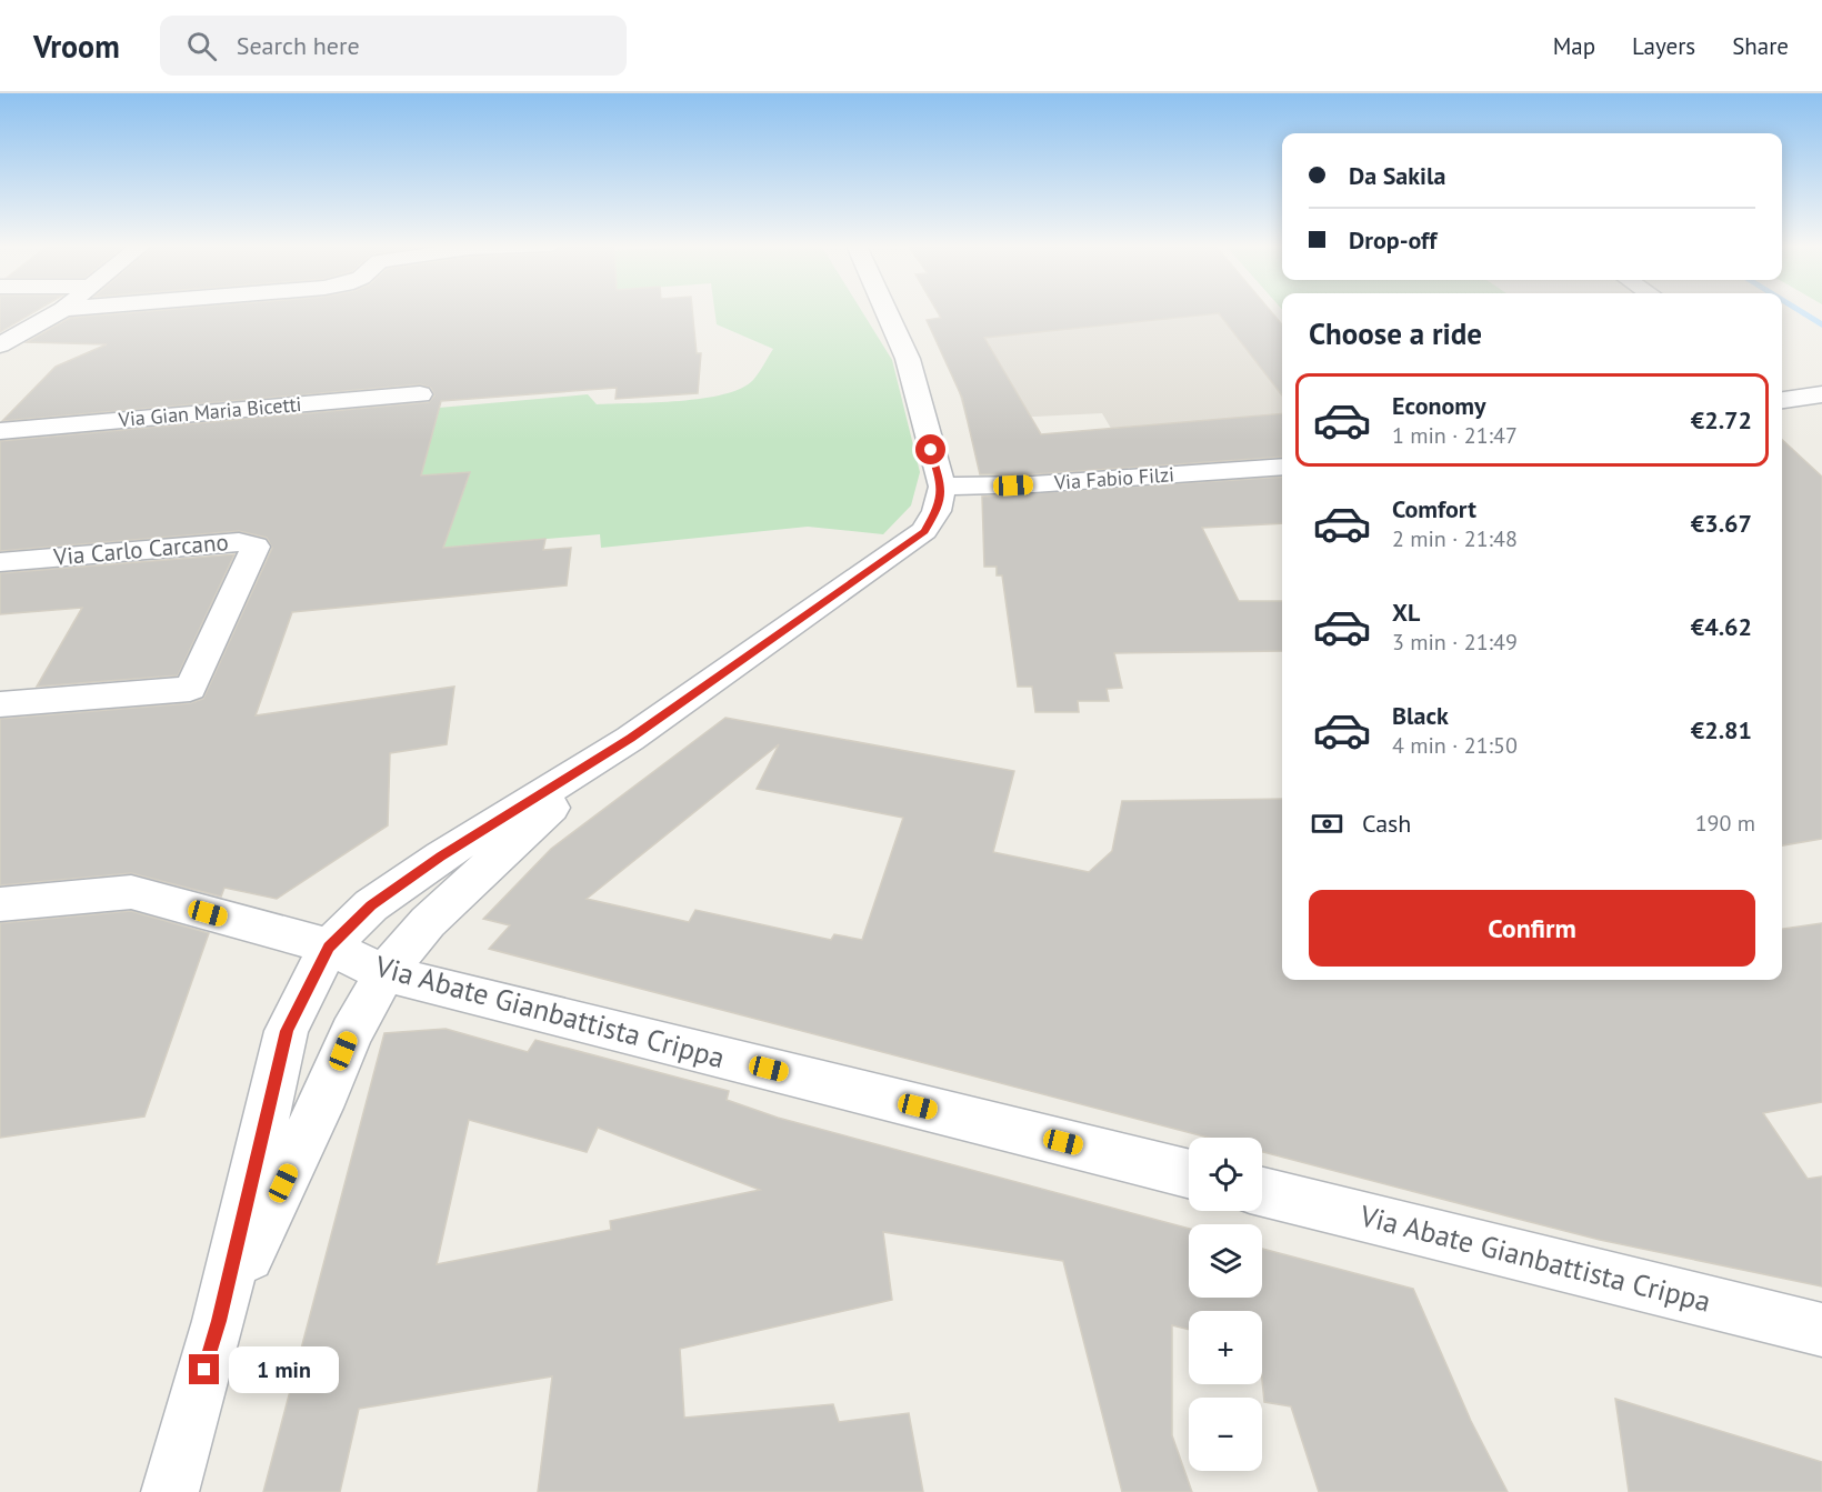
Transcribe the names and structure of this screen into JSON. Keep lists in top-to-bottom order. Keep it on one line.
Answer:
{"streets":{"street":["Via Gian Maria Bicetti","Via Fabio Filzi","Via Carlo Carcano","Via Abate Gianbattista Crippa"]},"page":{"header":"Vroom","search":"Search here","nav":["Map","Layers","Share"],"banner":["Da Sakila","Drop-off"],"heading":"Choose a ride","list":[{"name":"Economy","note":"1 min · 21:47","value":"€2.72"},{"name":"Comfort","note":"2 min · 21:48","value":"€3.67"},{"name":"XL","note":"3 min · 21:49","value":"€4.62"},{"name":"Black","note":"4 min · 21:50","value":"€2.81"}],"pay":["Cash","190 m"],"buttons":"Confirm","map_buttons":["+","−"],"bubble":"1 min"}}
